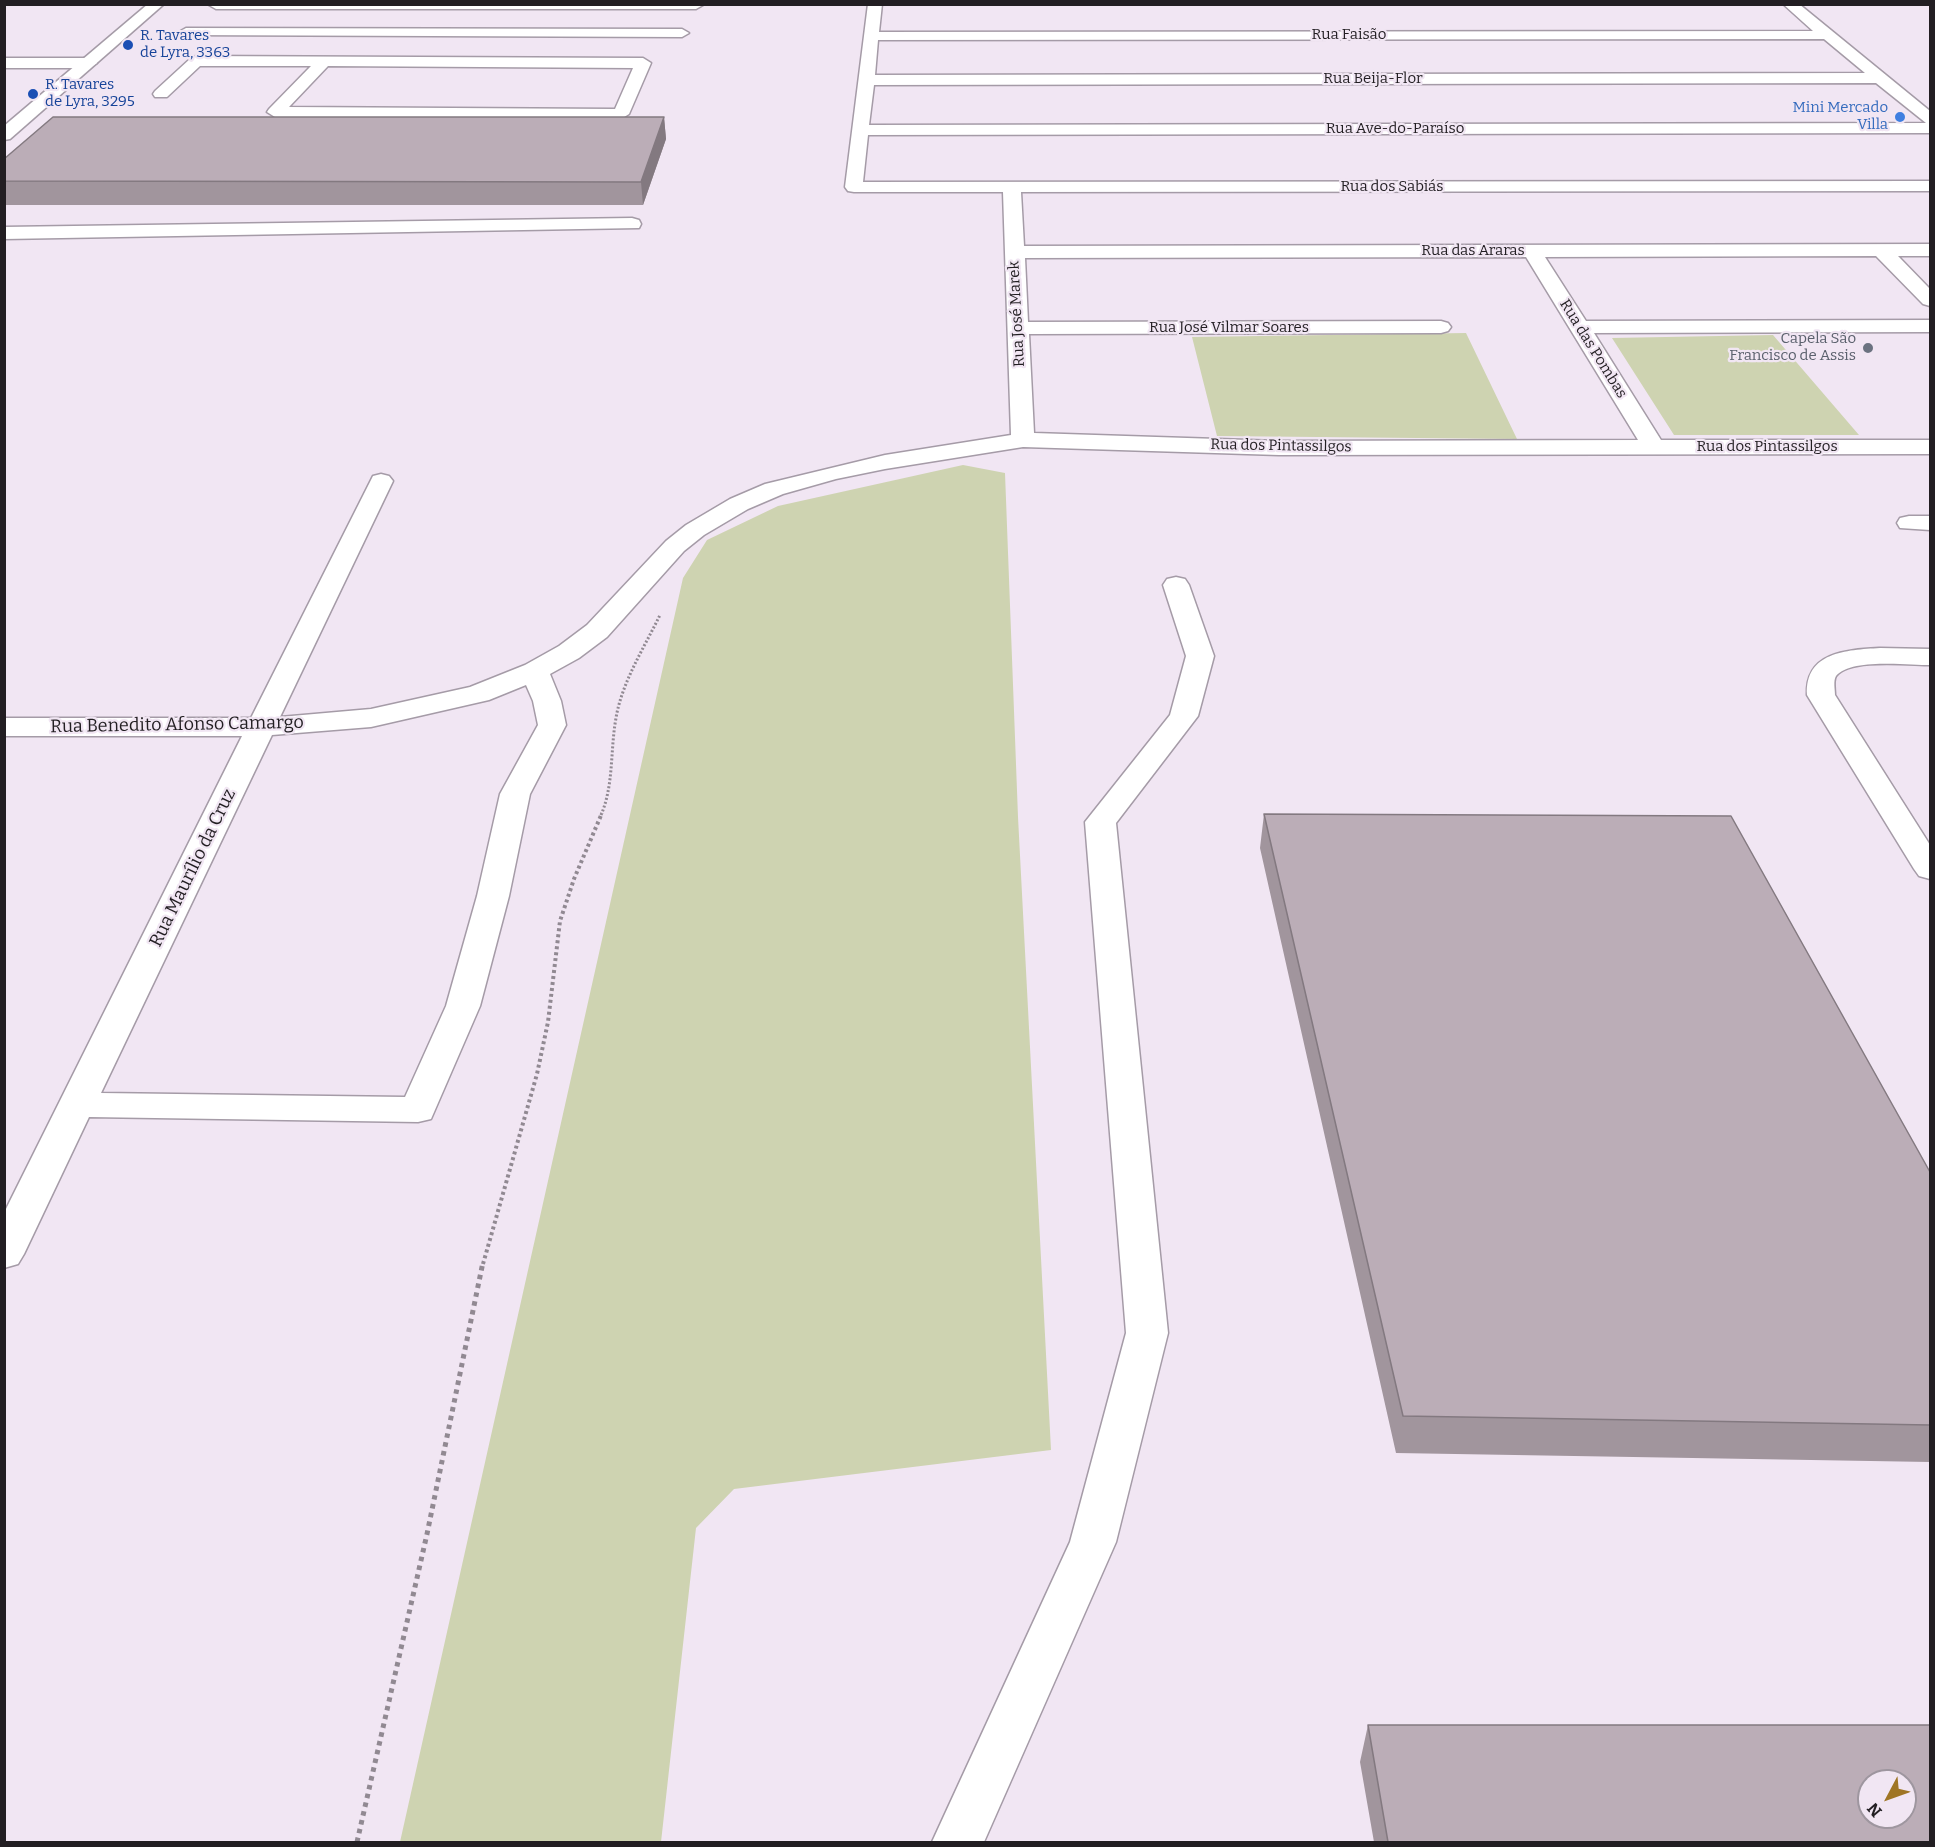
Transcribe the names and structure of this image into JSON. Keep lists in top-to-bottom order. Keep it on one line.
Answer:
{"streets":{"street":["Rua Faisão","Rua Beija-Flor","Rua Ave-do-Paraíso","Rua dos Sabiás","Rua das Araras","Rua José Marek","Rua José Vilmar Soares","Rua das Pombas","Rua dos Pintassilgos","Rua Benedito Afonso Camargo","Rua Maurílio da Cruz"]},"crossings":[["Rua Ave-do-Paraíso","Rua dos Sabiás"],["Rua dos Sabiás","Rua José Marek"],["Rua das Araras","Rua José Marek"],["Rua das Araras","Rua das Pombas"],["Rua José Marek","Rua José Vilmar Soares"],["Rua José Marek","Rua dos Pintassilgos"],["Rua das Pombas","Rua dos Pintassilgos"],["Rua dos Pintassilgos","Rua Benedito Afonso Camargo"],["Rua Benedito Afonso Camargo","Rua Maurílio da Cruz"]],"places":["R. Tavares de Lyra, 3363","R. Tavares de Lyra, 3295","Mini Mercado Villa","Capela São Francisco de Assis"],"north":"bottom left"}
